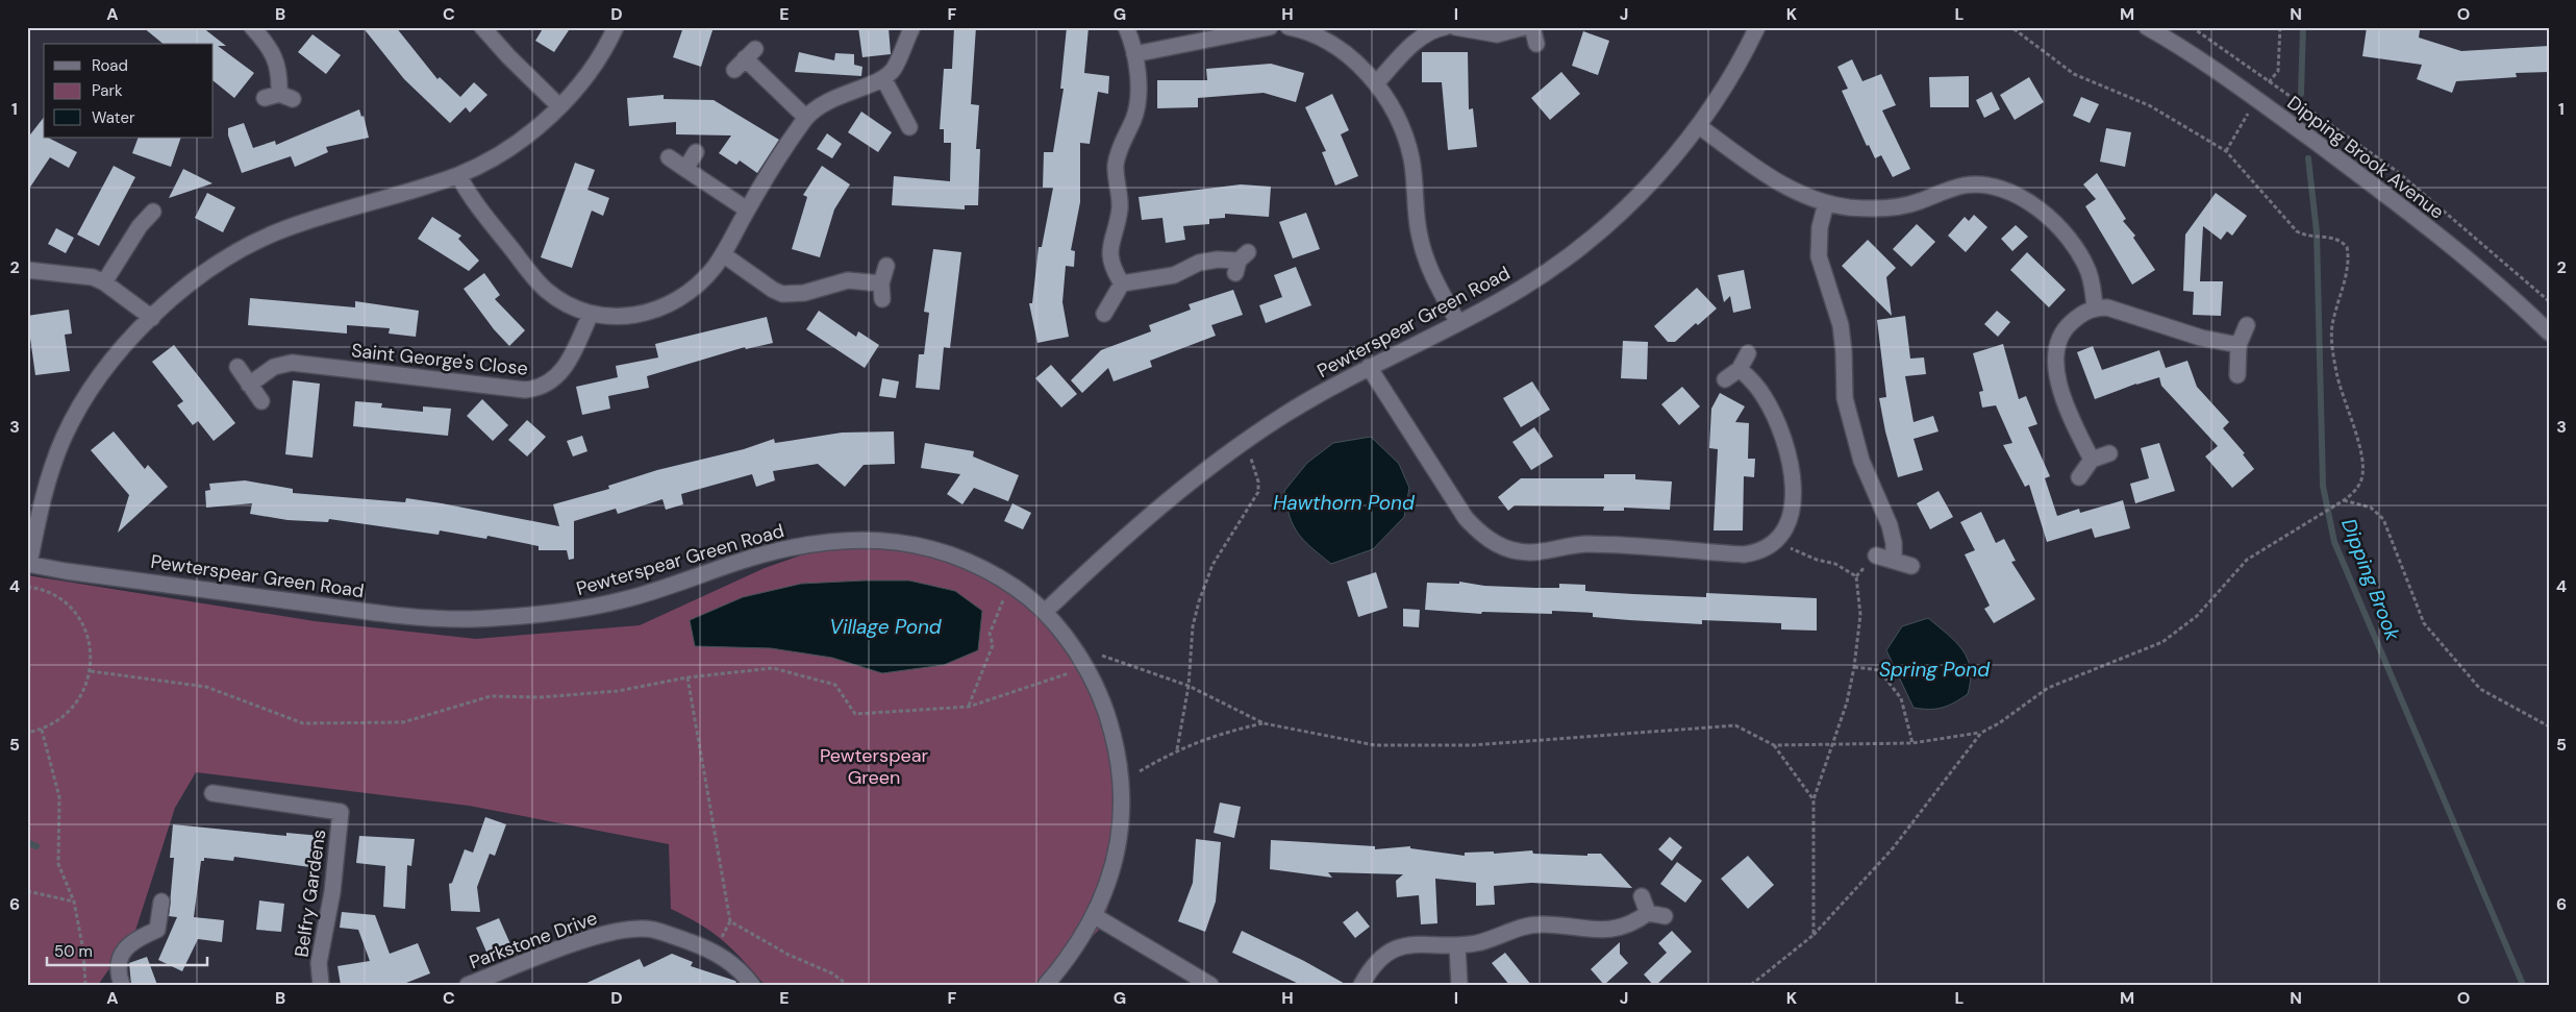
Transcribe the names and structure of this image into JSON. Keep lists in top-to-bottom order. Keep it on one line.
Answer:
{"streets":{"street":["Dipping Brook Avenue","Pewterspear Green Road","Saint George's Close","Belfry Gardens","Parkstone Drive"]},"water":["Hawthorn Pond","Dipping Brook","Village Pond","Spring Pond"],"parks":["Pewterspear Green"],"legend":["Road","Park","Water"],"scale_bar":"50 m","grid":{"columns":["A","B","C","D","E","F","G","H","I","J","K","L","M","N","O"],"rows":["1","2","3","4","5","6"]}}
